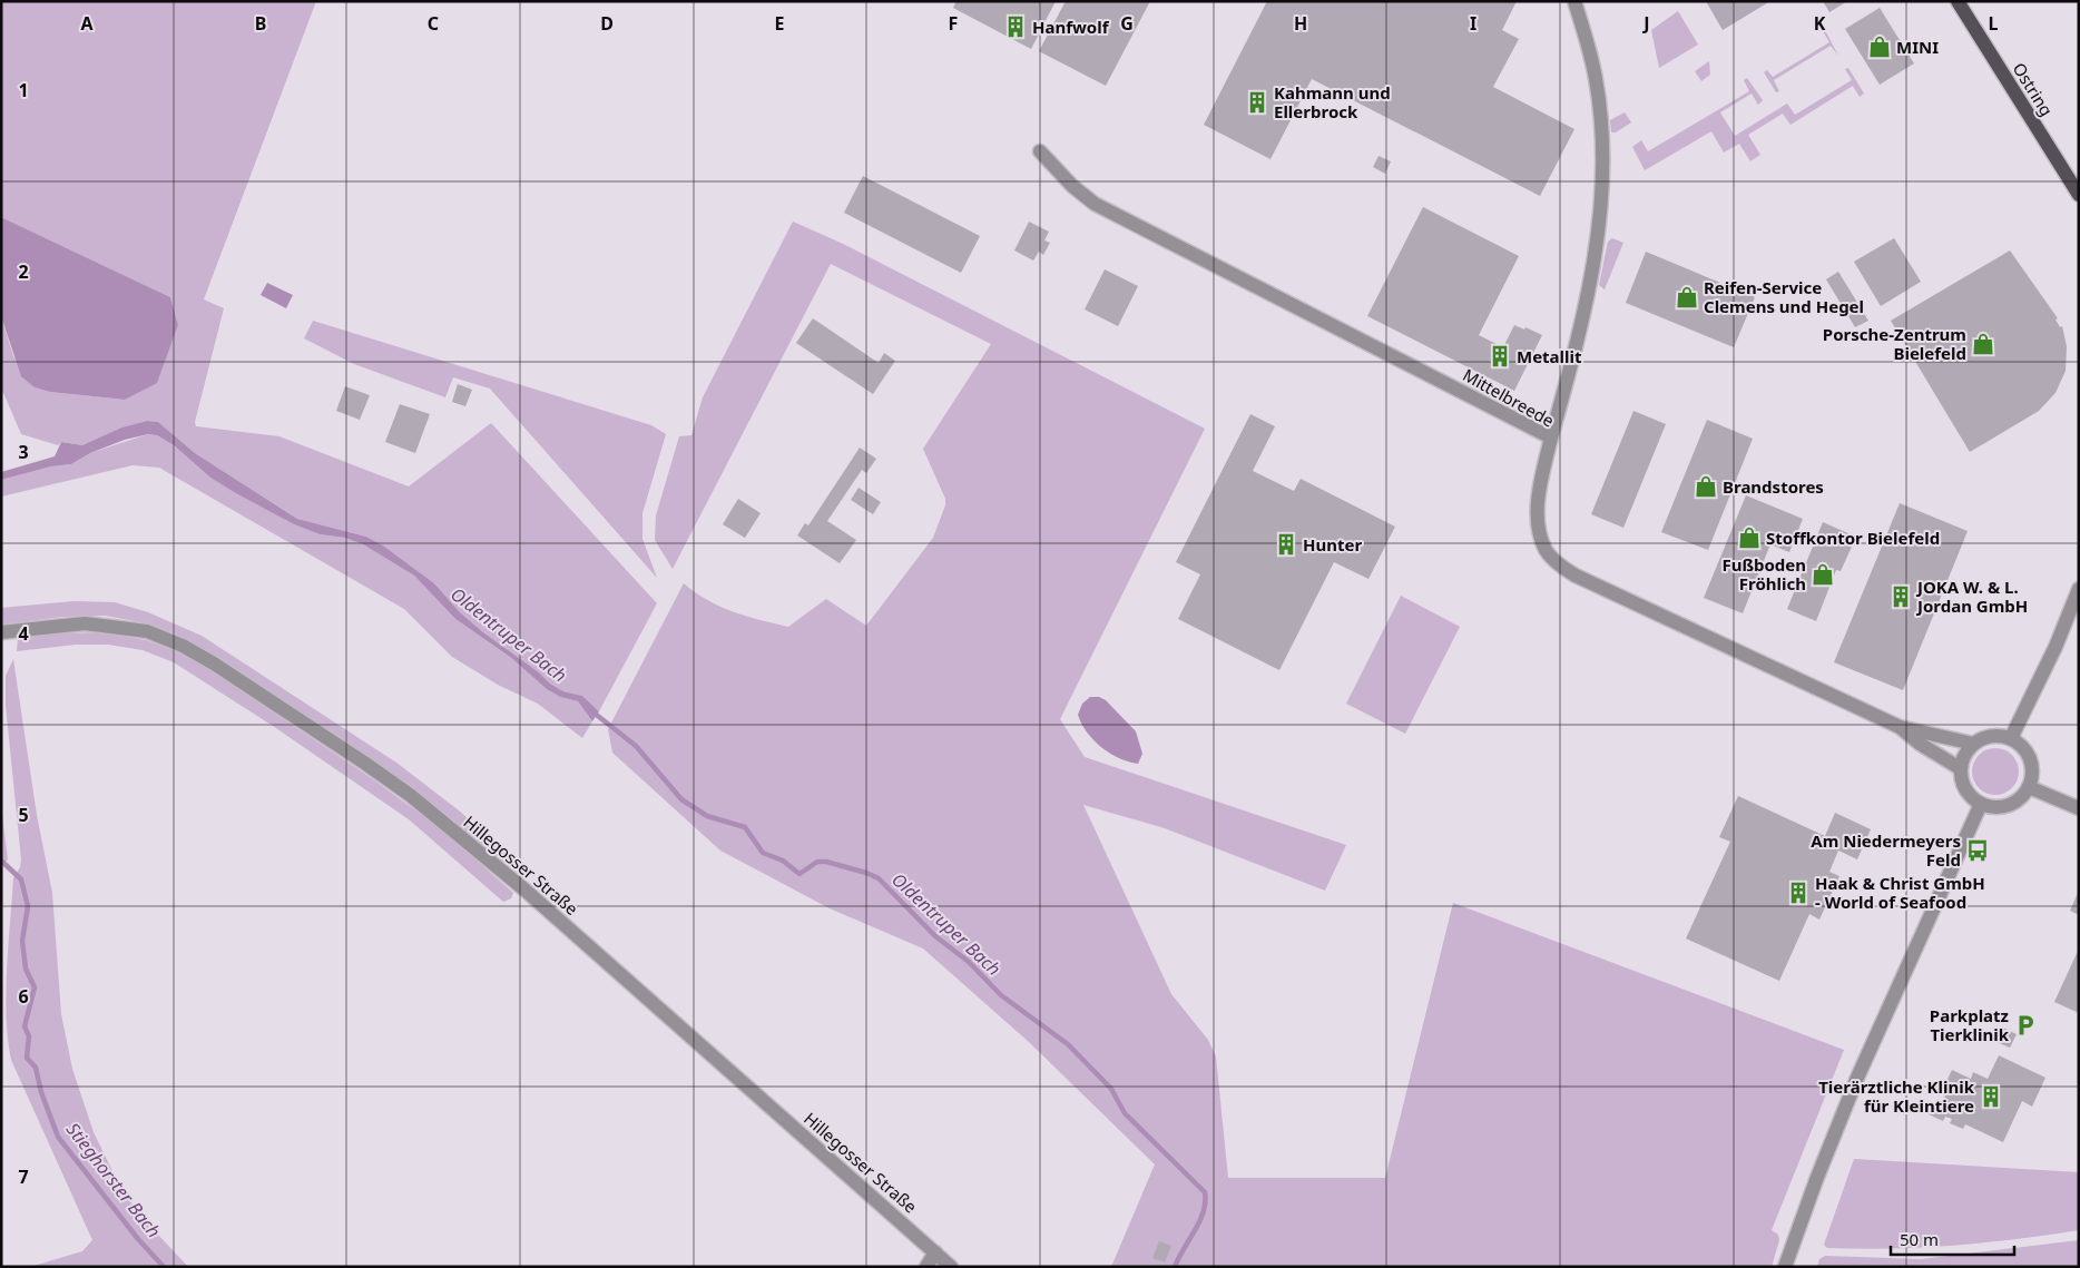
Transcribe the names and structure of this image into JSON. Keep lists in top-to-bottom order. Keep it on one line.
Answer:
{"streets":{"main road":["Ostring"],"street":["Mittelbreede","Hillegosser Straße"]},"water":["Oldentruper Bach","Stieghorster Bach"],"places":{"building":["Hanfwolf","Kahmann und Ellerbrock","Metallit","Hunter","JOKA W. & L. Jordan GmbH","Haak & Christ GmbH - World of Seafood","Tierärztliche Klinik für Kleintiere"],"shop":["MINI","Reifen-Service Clemens und Hegel","Porsche-Zentrum Bielefeld","Brandstores","Stoffkontor Bielefeld","Fußboden Fröhlich"],"bus stop":["Am Niedermeyers Feld"],"parking":["Parkplatz Tierklinik"]},"scale_bar":"50 m","grid":{"columns":["A","B","C","D","E","F","G","H","I","J","K","L"],"rows":["1","2","3","4","5","6","7"]}}
